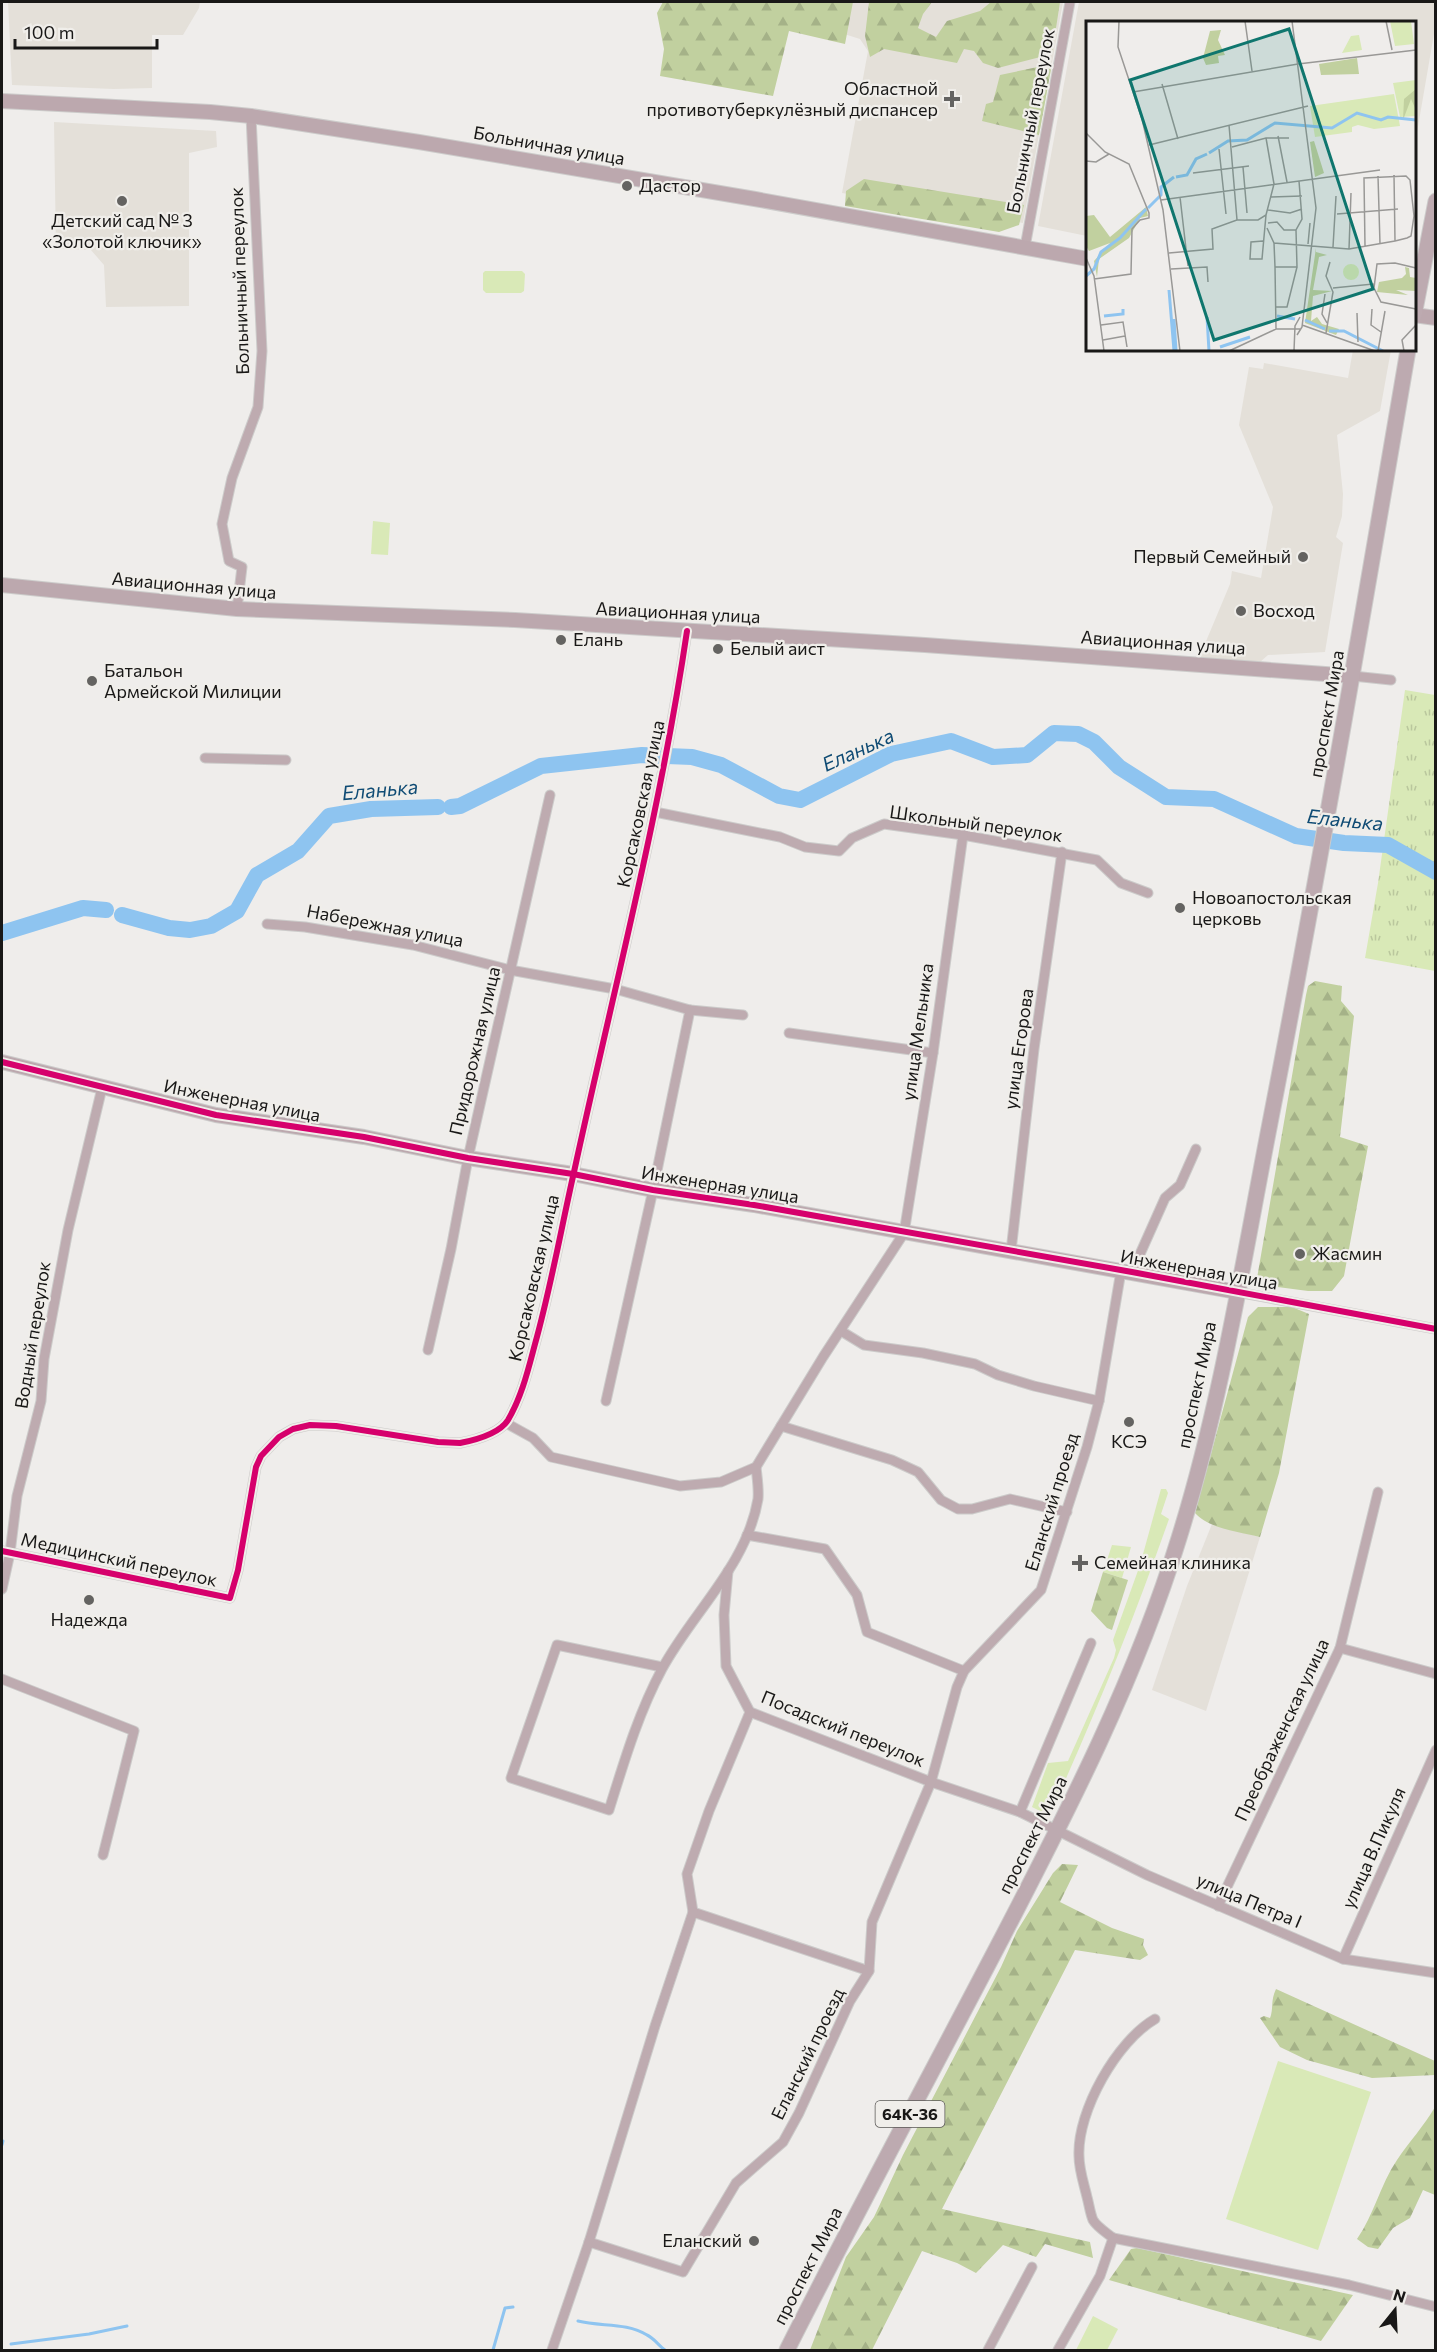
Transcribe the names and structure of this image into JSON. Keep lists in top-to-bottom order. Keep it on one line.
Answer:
{"streets":{"main road":["проспект Мира","64К-36"],"street":["Больничный переулок","Больничная улица","Авиационная улица","Корсаковская улица","Школьный переулок","Набережная улица","улица Мельника","улица Егорова","Придорожная улица","Инженерная улица","Водный переулок","Еланский проезд","Медицинский переулок","Посадский переулок","Преображенская улица","улица В.Пикуля","улица Петра I"]},"crossings":[["Больничный переулок","Больничная улица"],["Больничный переулок","Авиационная улица"],["Авиационная улица","проспект Мира"],["Авиационная улица","Корсаковская улица"],["проспект Мира","Инженерная улица"],["проспект Мира","Посадский переулок"],["проспект Мира","улица Петра I"],["Корсаковская улица","Школьный переулок"],["Корсаковская улица","Набережная улица"],["Корсаковская улица","Инженерная улица"],["Корсаковская улица","Медицинский переулок"],["Школьный переулок","улица Мельника"],["Школьный переулок","улица Егорова"],["Набережная улица","Придорожная улица"],["улица Мельника","Инженерная улица"],["улица Егорова","Инженерная улица"],["Придорожная улица","Инженерная улица"],["Инженерная улица","Водный переулок"],["Инженерная улица","Еланский проезд"],["Водный переулок","Медицинский переулок"],["Еланский проезд","Посадский переулок"],["Посадский переулок","улица Петра I"],["Преображенская улица","улица Петра I"],["улица В.Пикуля","улица Петра I"]],"water":["Еланька"],"places":{"health":["Областной противотуберкулёзный диспансер","Семейная клиника"],"other":["Дастор","Детский сад № 3 «Золотой ключик»","Первый Семейный","Восход","Елань","Белый аист","Батальон Армейской Милиции","Новоапостольская церковь","Жасмин","КСЭ","Надежда","Еланский"]},"scale_bar":"100 m","north":"top"}
